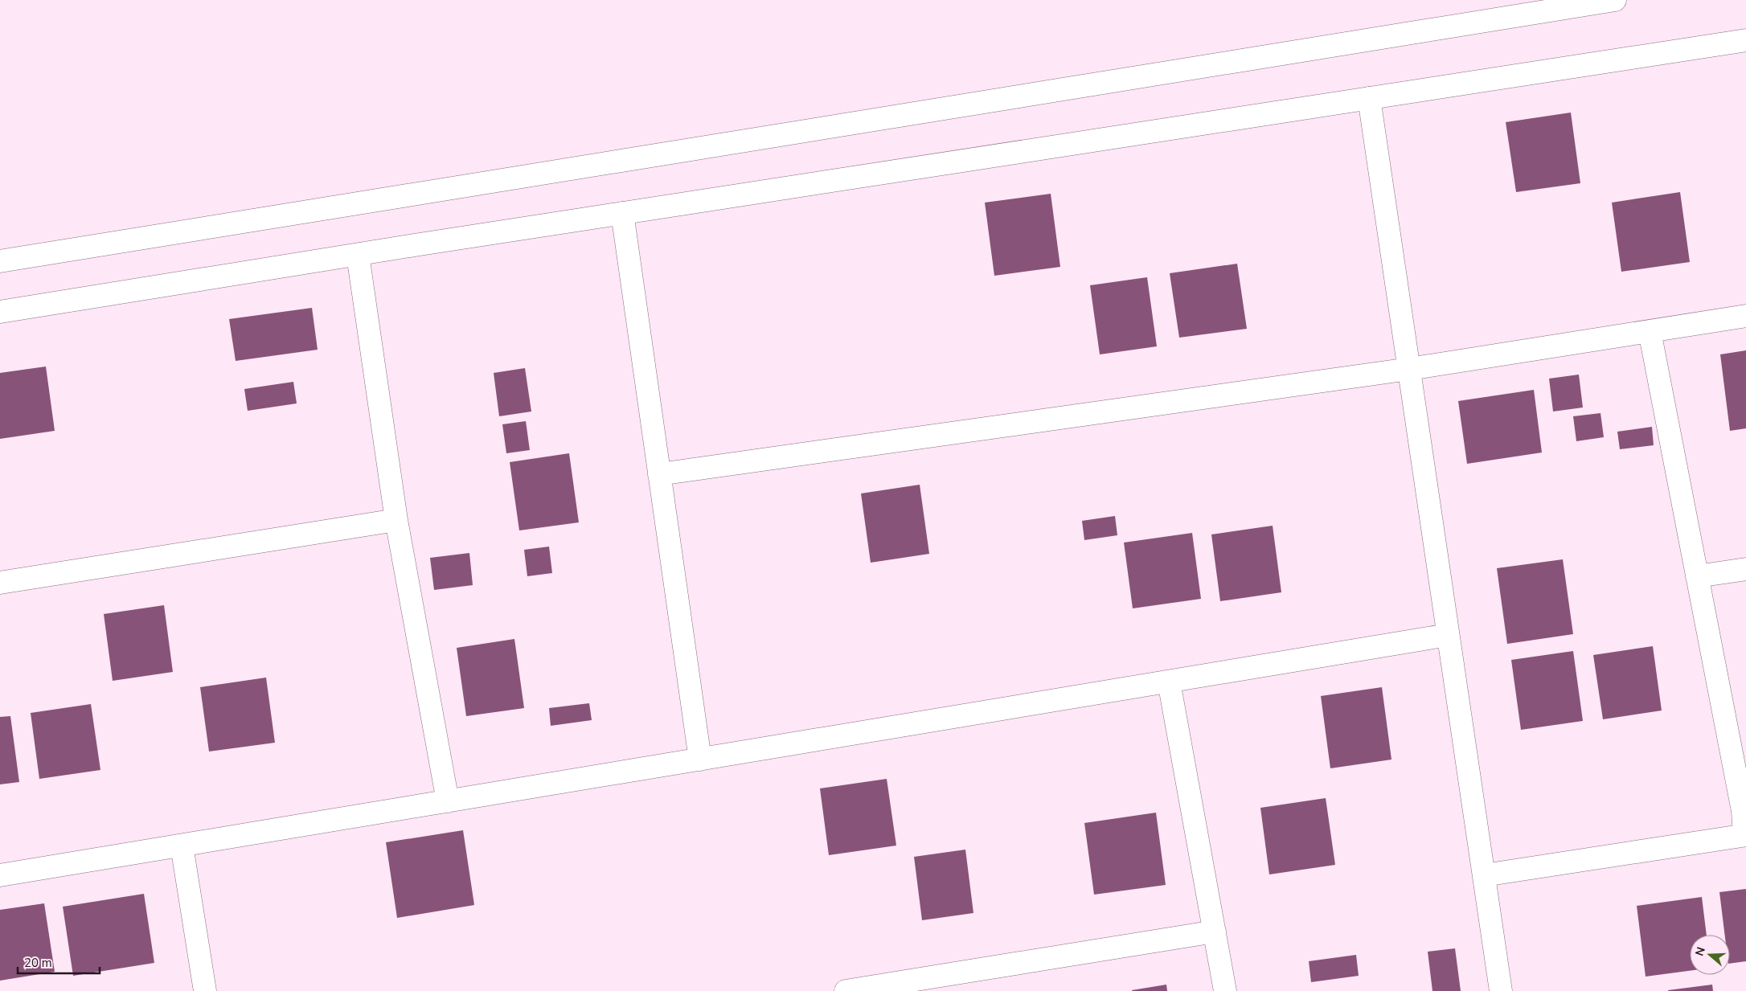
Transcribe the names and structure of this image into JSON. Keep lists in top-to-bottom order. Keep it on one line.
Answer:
{"scale_bar":"20 m","north":"left"}
